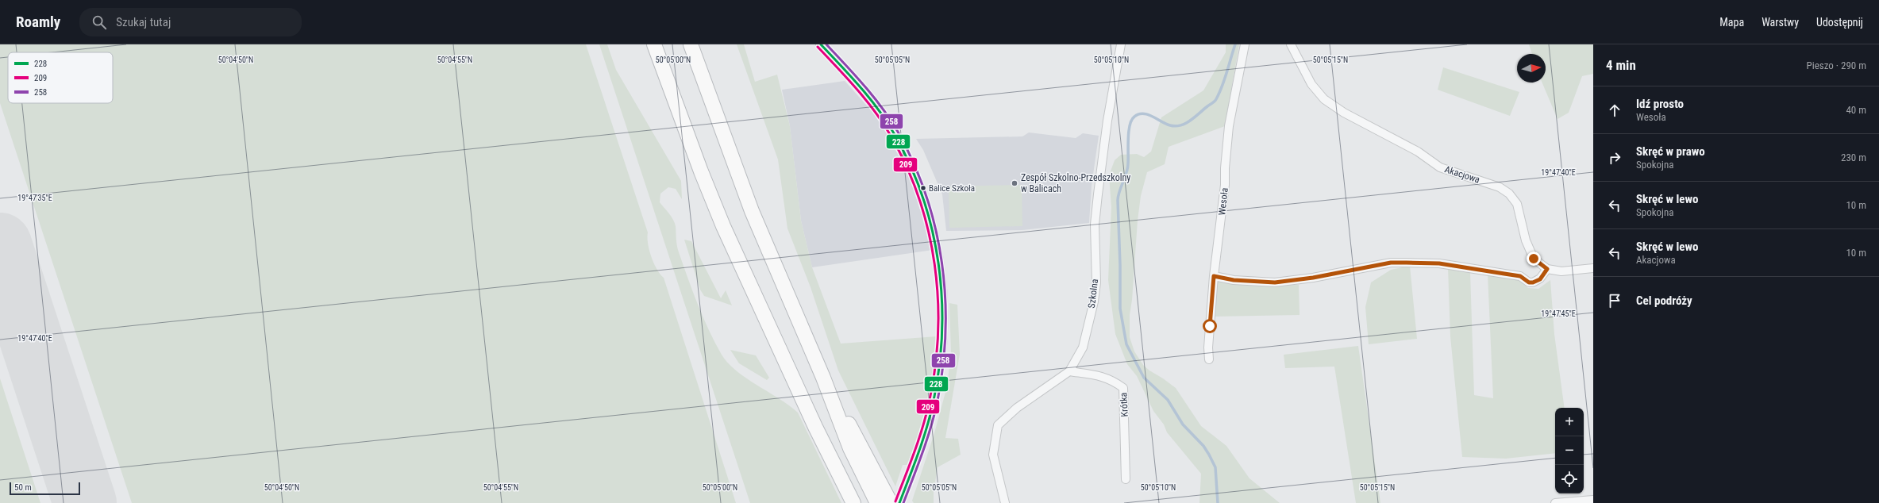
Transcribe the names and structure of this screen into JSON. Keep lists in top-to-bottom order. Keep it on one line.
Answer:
{"streets":{"street":["Akacjowa","Wesoła","Szkolna","Krótka"]},"crossings":[["Szkolna","Krótka"]],"places":["Zespół Szkolno-Przedszkolny w Balicach","Balice Szkoła"],"lines":["transit line 228","transit line 258","transit line 209"],"legend":["228","209","258"],"scale_bar":"50 m","north":"right","page":{"header":"Roamly","search":"Szukaj tutaj","nav":["Mapa","Warstwy","Udostępnij"],"heading":["4 min","Pieszo · 290 m"],"list":[["Idź prosto","Wesoła","40 m"],["Skręć w prawo","Spokojna","230 m"],["Skręć w lewo","Spokojna","10 m"],["Skręć w lewo","Akacjowa","10 m"],"Cel podróży"],"map_buttons":["+","−"],"scale":"50 m"},"coordinates":["50°04'50\"N","50°04'55\"N","50°05'00\"N","50°05'05\"N","50°05'10\"N","50°05'15\"N","19°47'40\"E","19°47'35\"E","19°47'45\"E"]}
